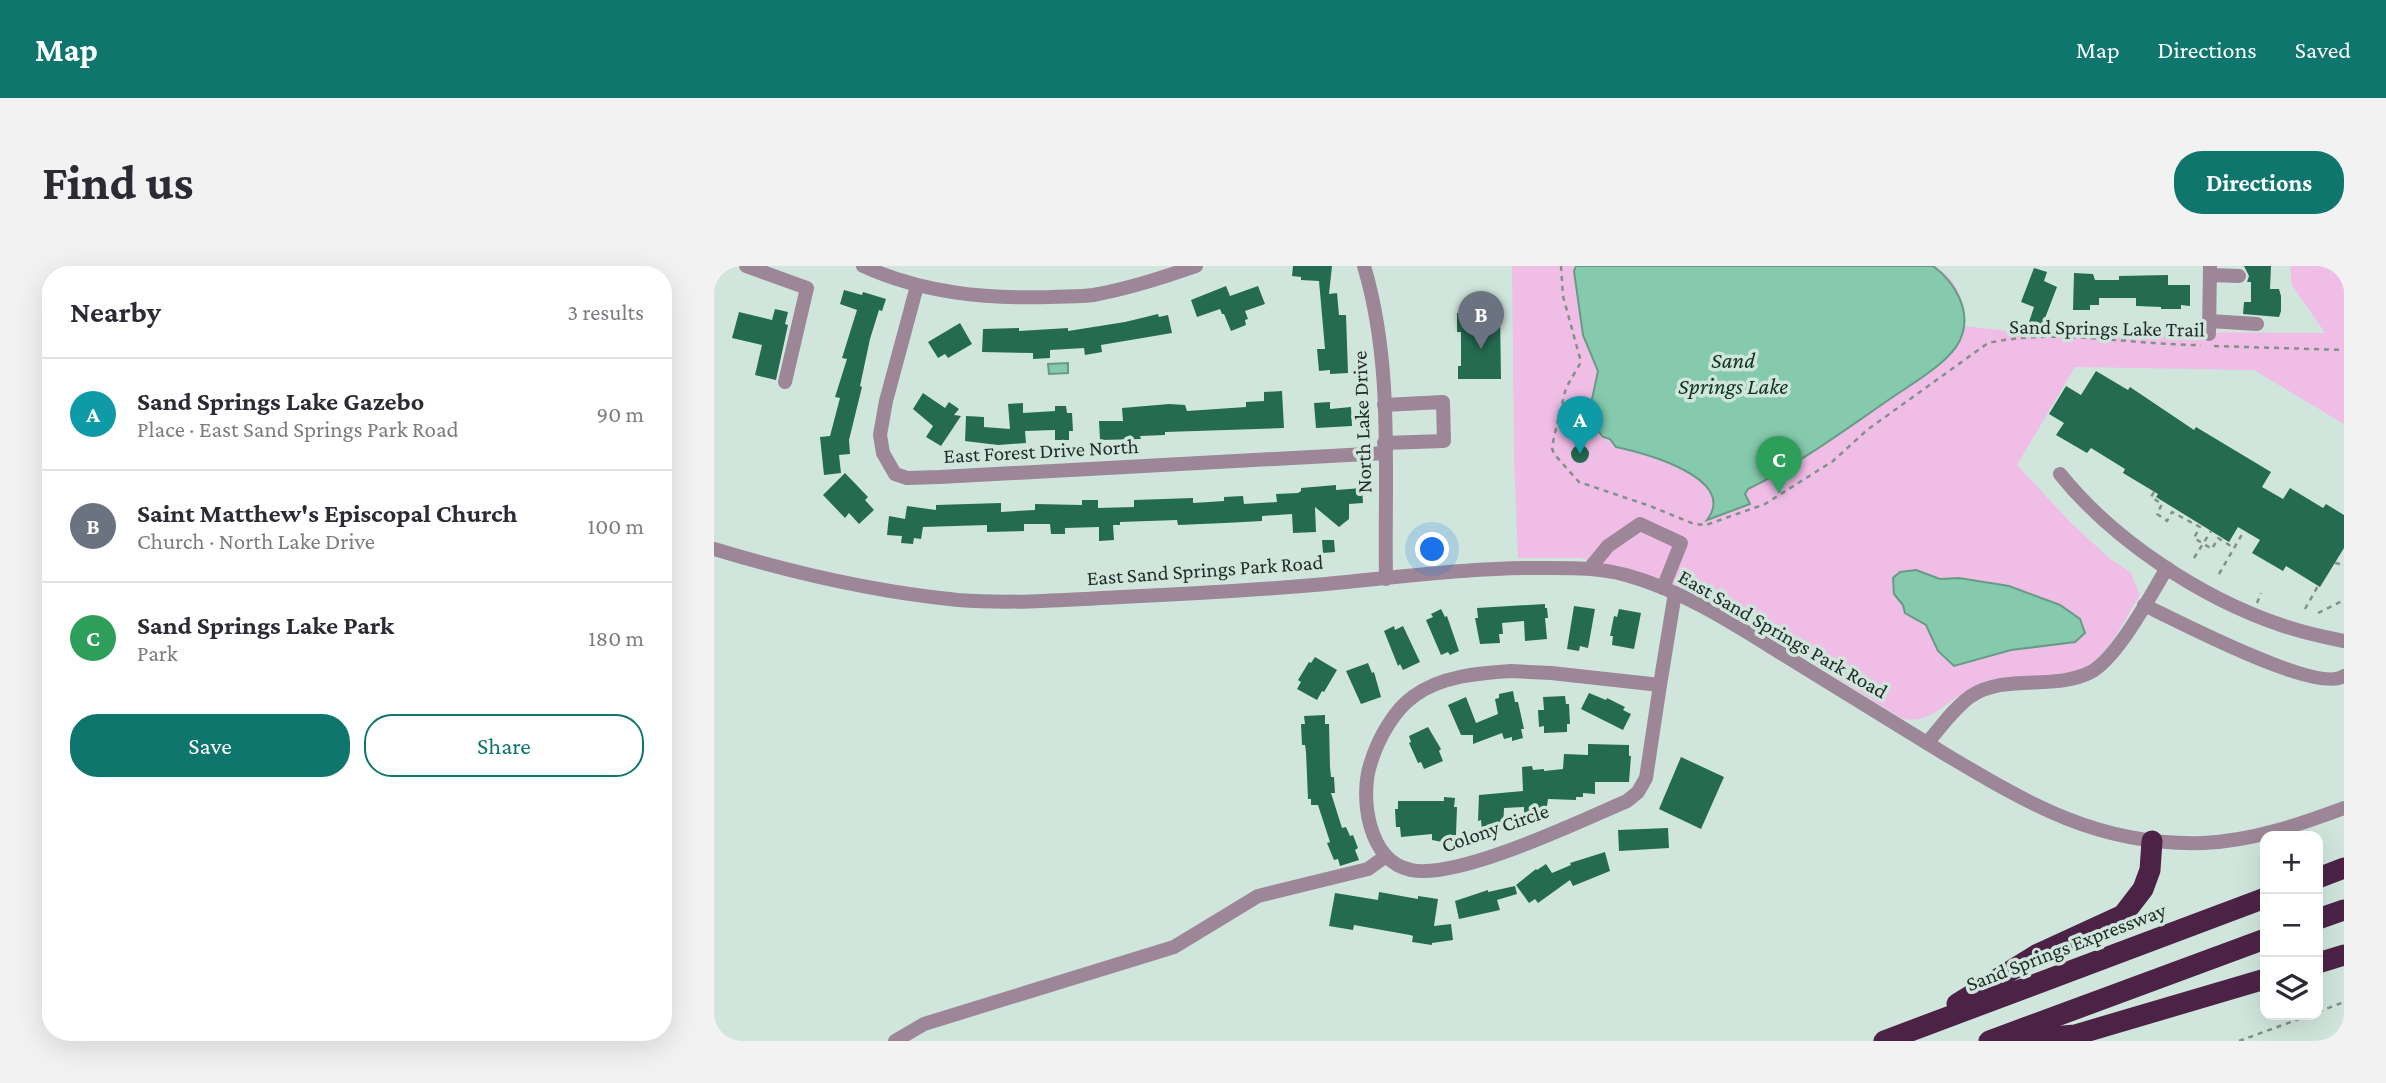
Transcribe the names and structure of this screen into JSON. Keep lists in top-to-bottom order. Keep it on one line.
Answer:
{"streets":{"highway":["Sand Springs Expressway"],"street":["North Lake Drive","East Forest Drive North","East Sand Springs Park Road","Colony Circle"],"path":["Sand Springs Lake Trail"]},"crossings":[["North Lake Drive","East Forest Drive North"],["North Lake Drive","East Sand Springs Park Road"],["East Sand Springs Park Road","Colony Circle"]],"water":["Sand Springs Lake"],"page":{"header":"Map","nav":["Map","Directions","Saved"],"buttons":["Directions",["Save","Share"]],"title":"Find us","heading":["Nearby","3 results"],"pins":["B","A","C"],"list":[{"mark":"A","name":"Sand Springs Lake Gazebo","note":"Place · East Sand Springs Park Road","value":"90 m"},{"mark":"B","name":"Saint Matthew's Episcopal Church","note":"Church · North Lake Drive","value":"100 m"},{"mark":"C","name":"Sand Springs Lake Park","note":"Park","value":"180 m"}],"map_buttons":["+","−"]}}
